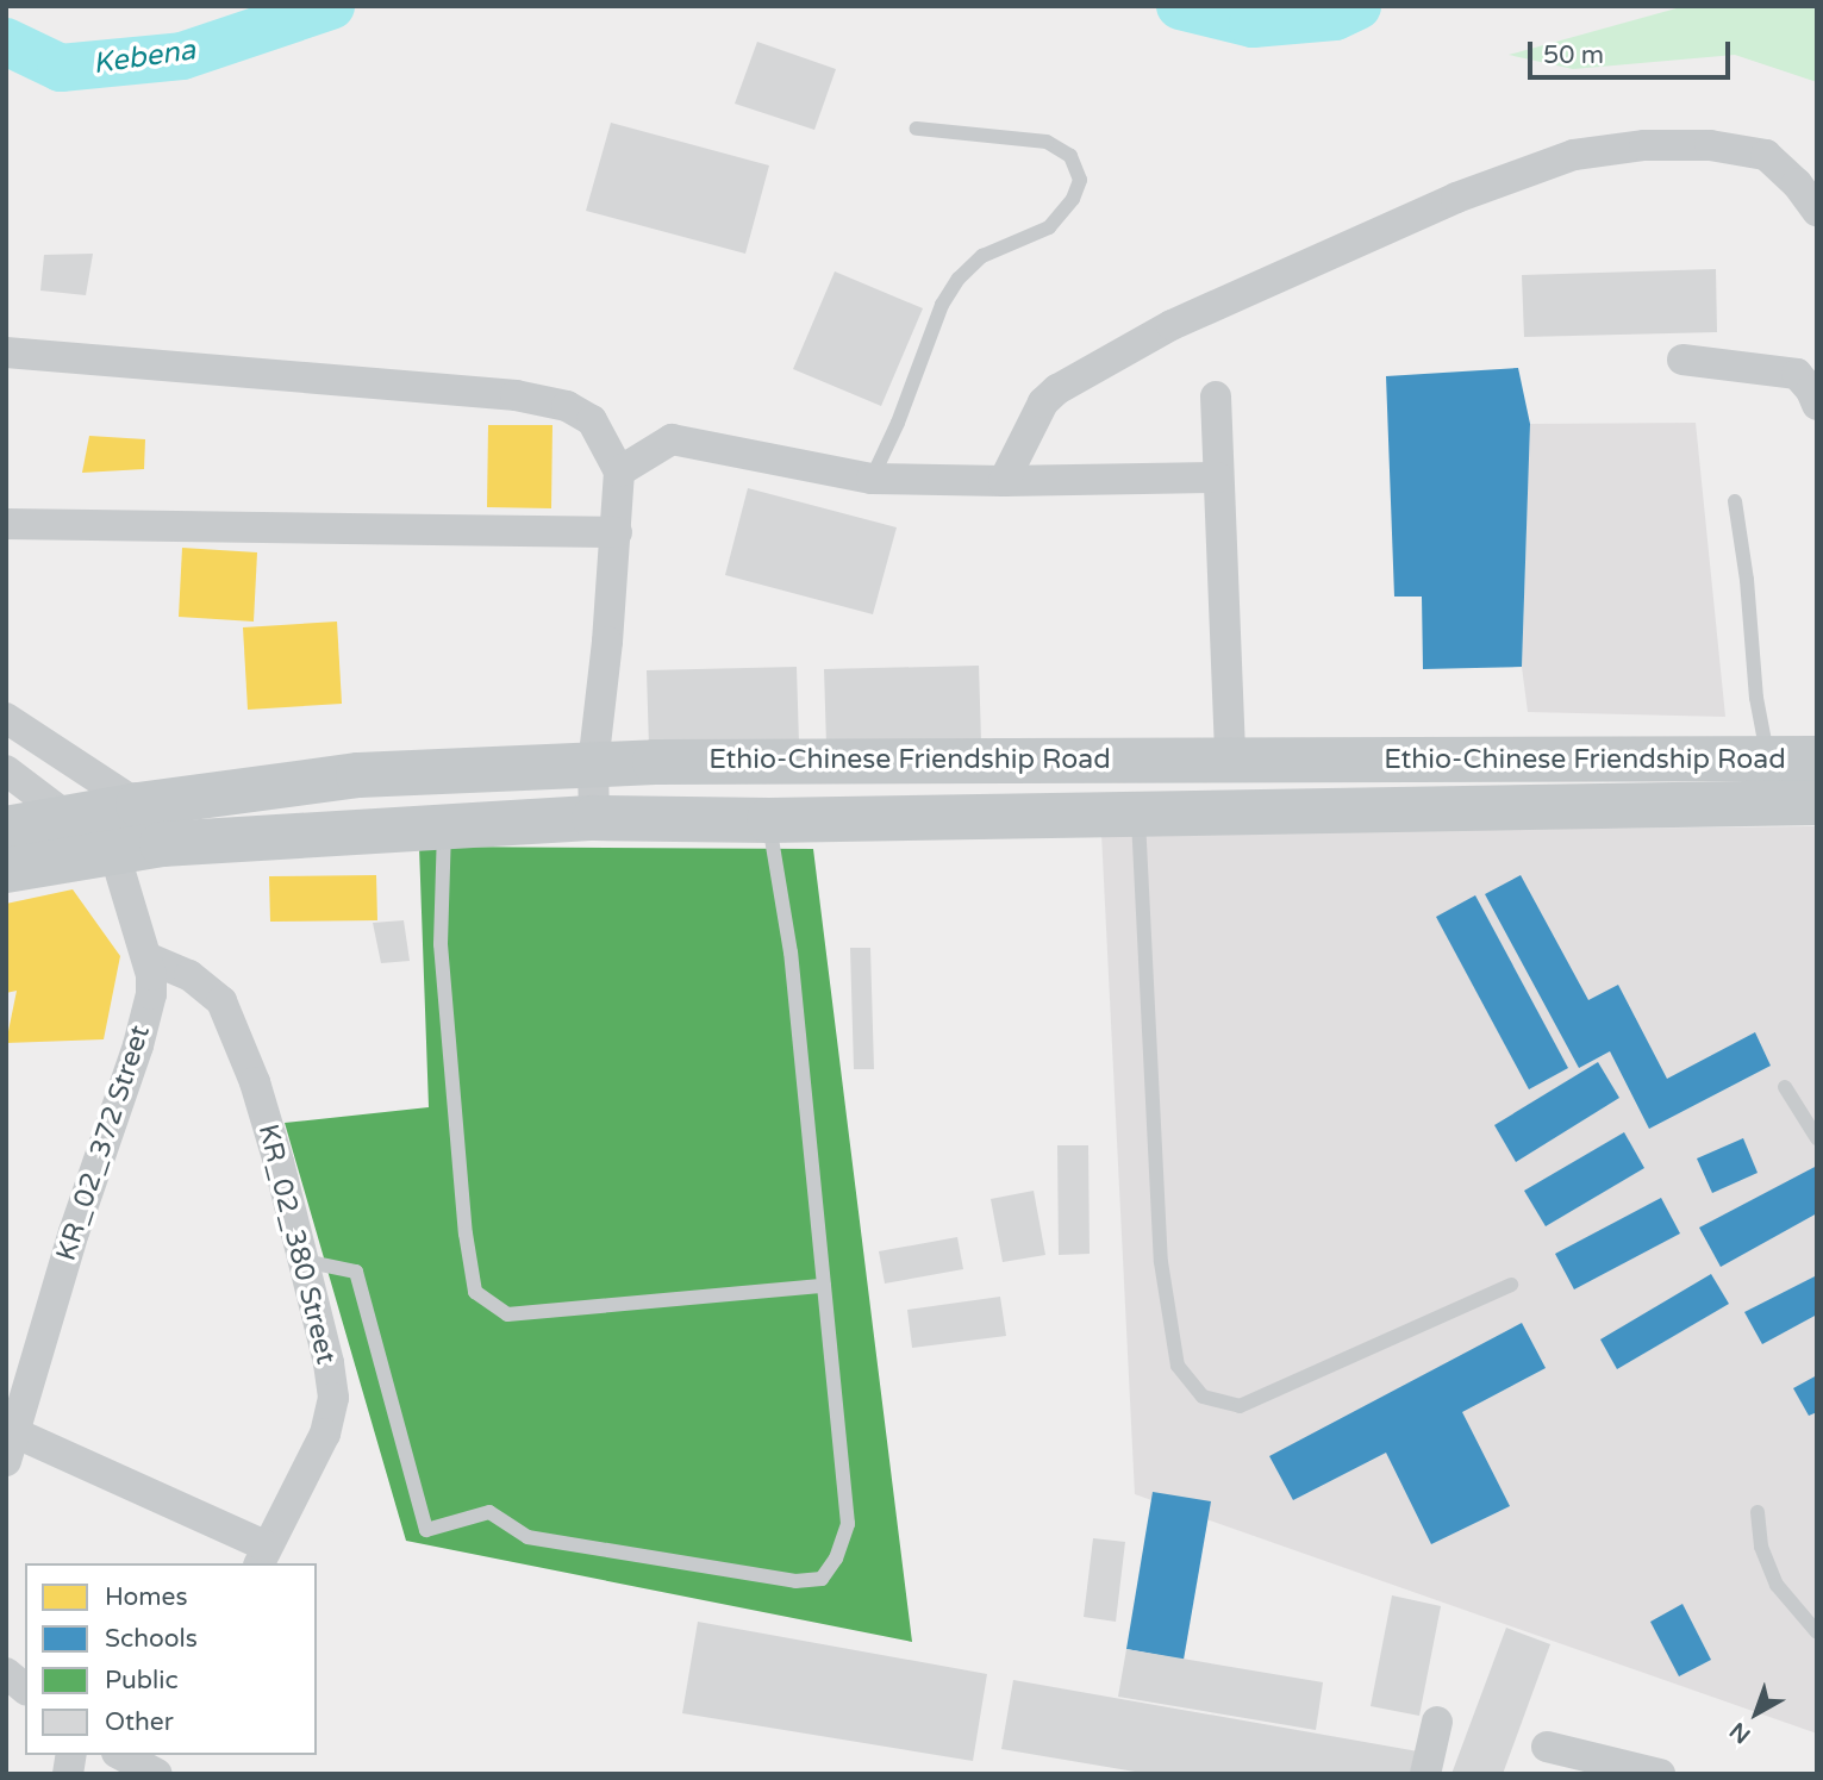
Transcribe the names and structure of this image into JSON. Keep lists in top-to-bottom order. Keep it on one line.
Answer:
{"streets":{"main road":["Ethio-Chinese Friendship Road"],"street":["KR_02_372 Street","KR_02_380 Street"]},"crossings":[["Ethio-Chinese Friendship Road","KR_02_372 Street"],["KR_02_372 Street","KR_02_380 Street"]],"water":["Kebena"],"legend":["Homes","Schools","Public","Other"],"scale_bar":"50 m","north":"bottom left"}
